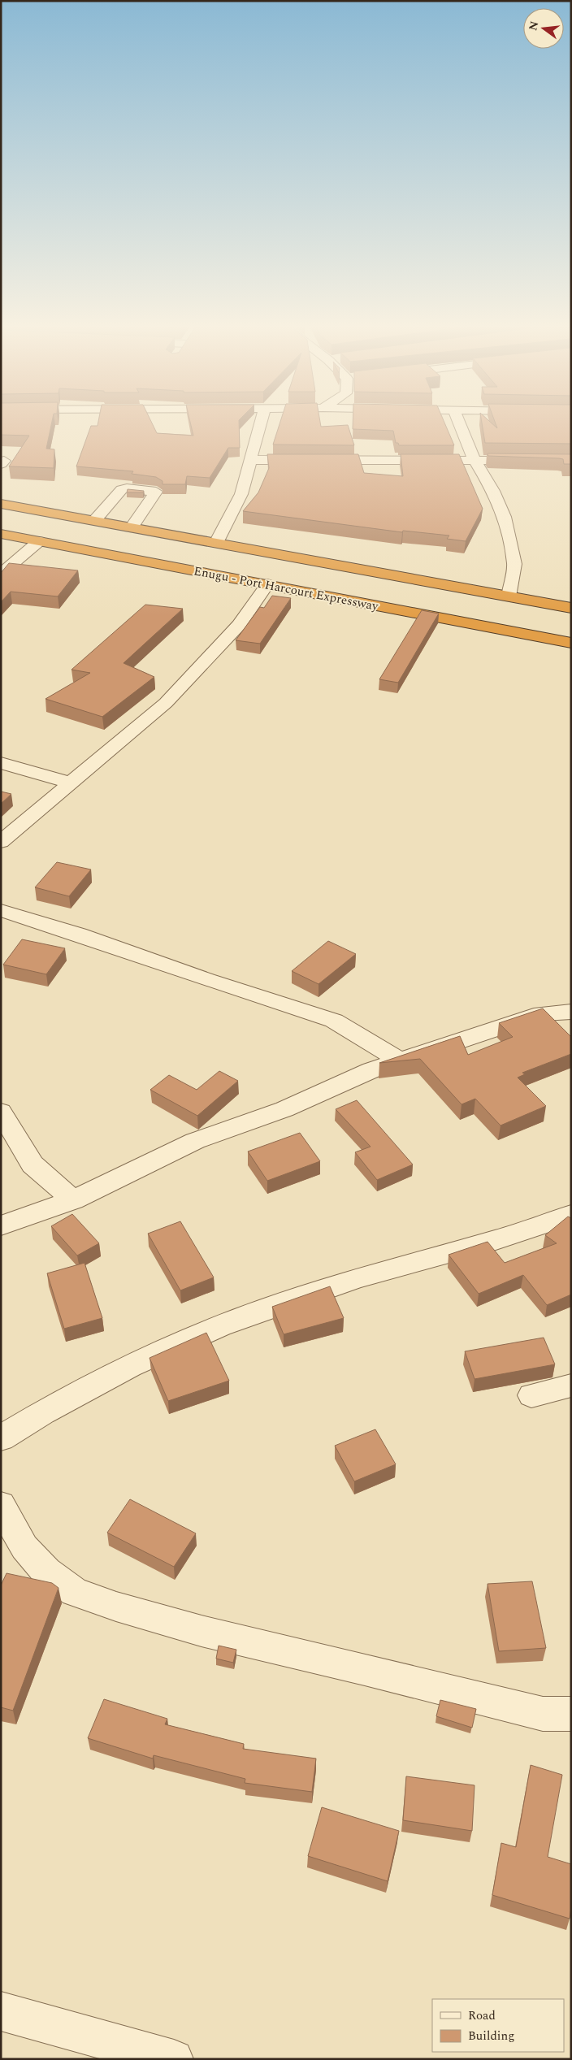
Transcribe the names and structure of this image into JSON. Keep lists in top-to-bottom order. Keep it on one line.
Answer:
{"streets":{"highway":["Enugu - Port Harcourt Expressway"]},"legend":["Road","Building"],"north":"left"}
